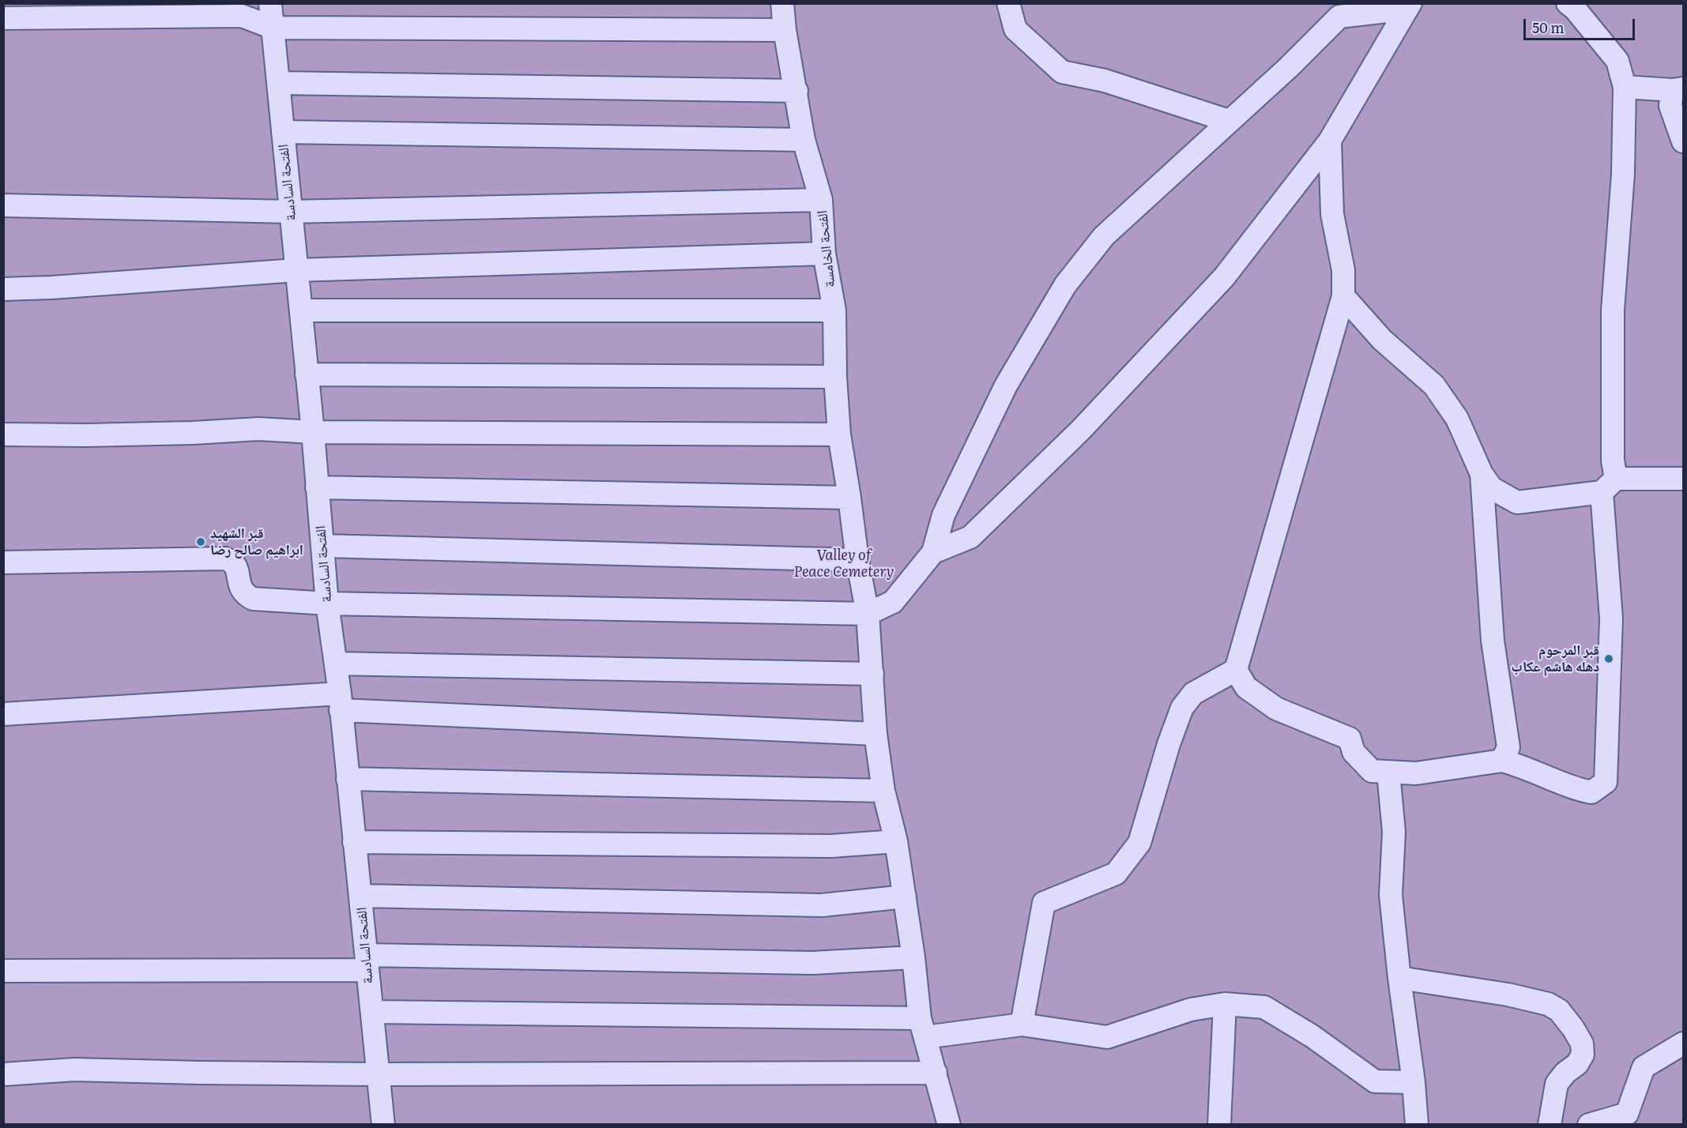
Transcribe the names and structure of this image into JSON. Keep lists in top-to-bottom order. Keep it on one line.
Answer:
{"streets":{"street":["الفتحة السادسة","الفتحة الخامسة"]},"parks":["Valley of Peace Cemetery"],"places":["قبر الشهيد ابراهيم صالح رضا","قبر المرحوم دهله هاشم عكاب"],"scale_bar":"50 m"}
